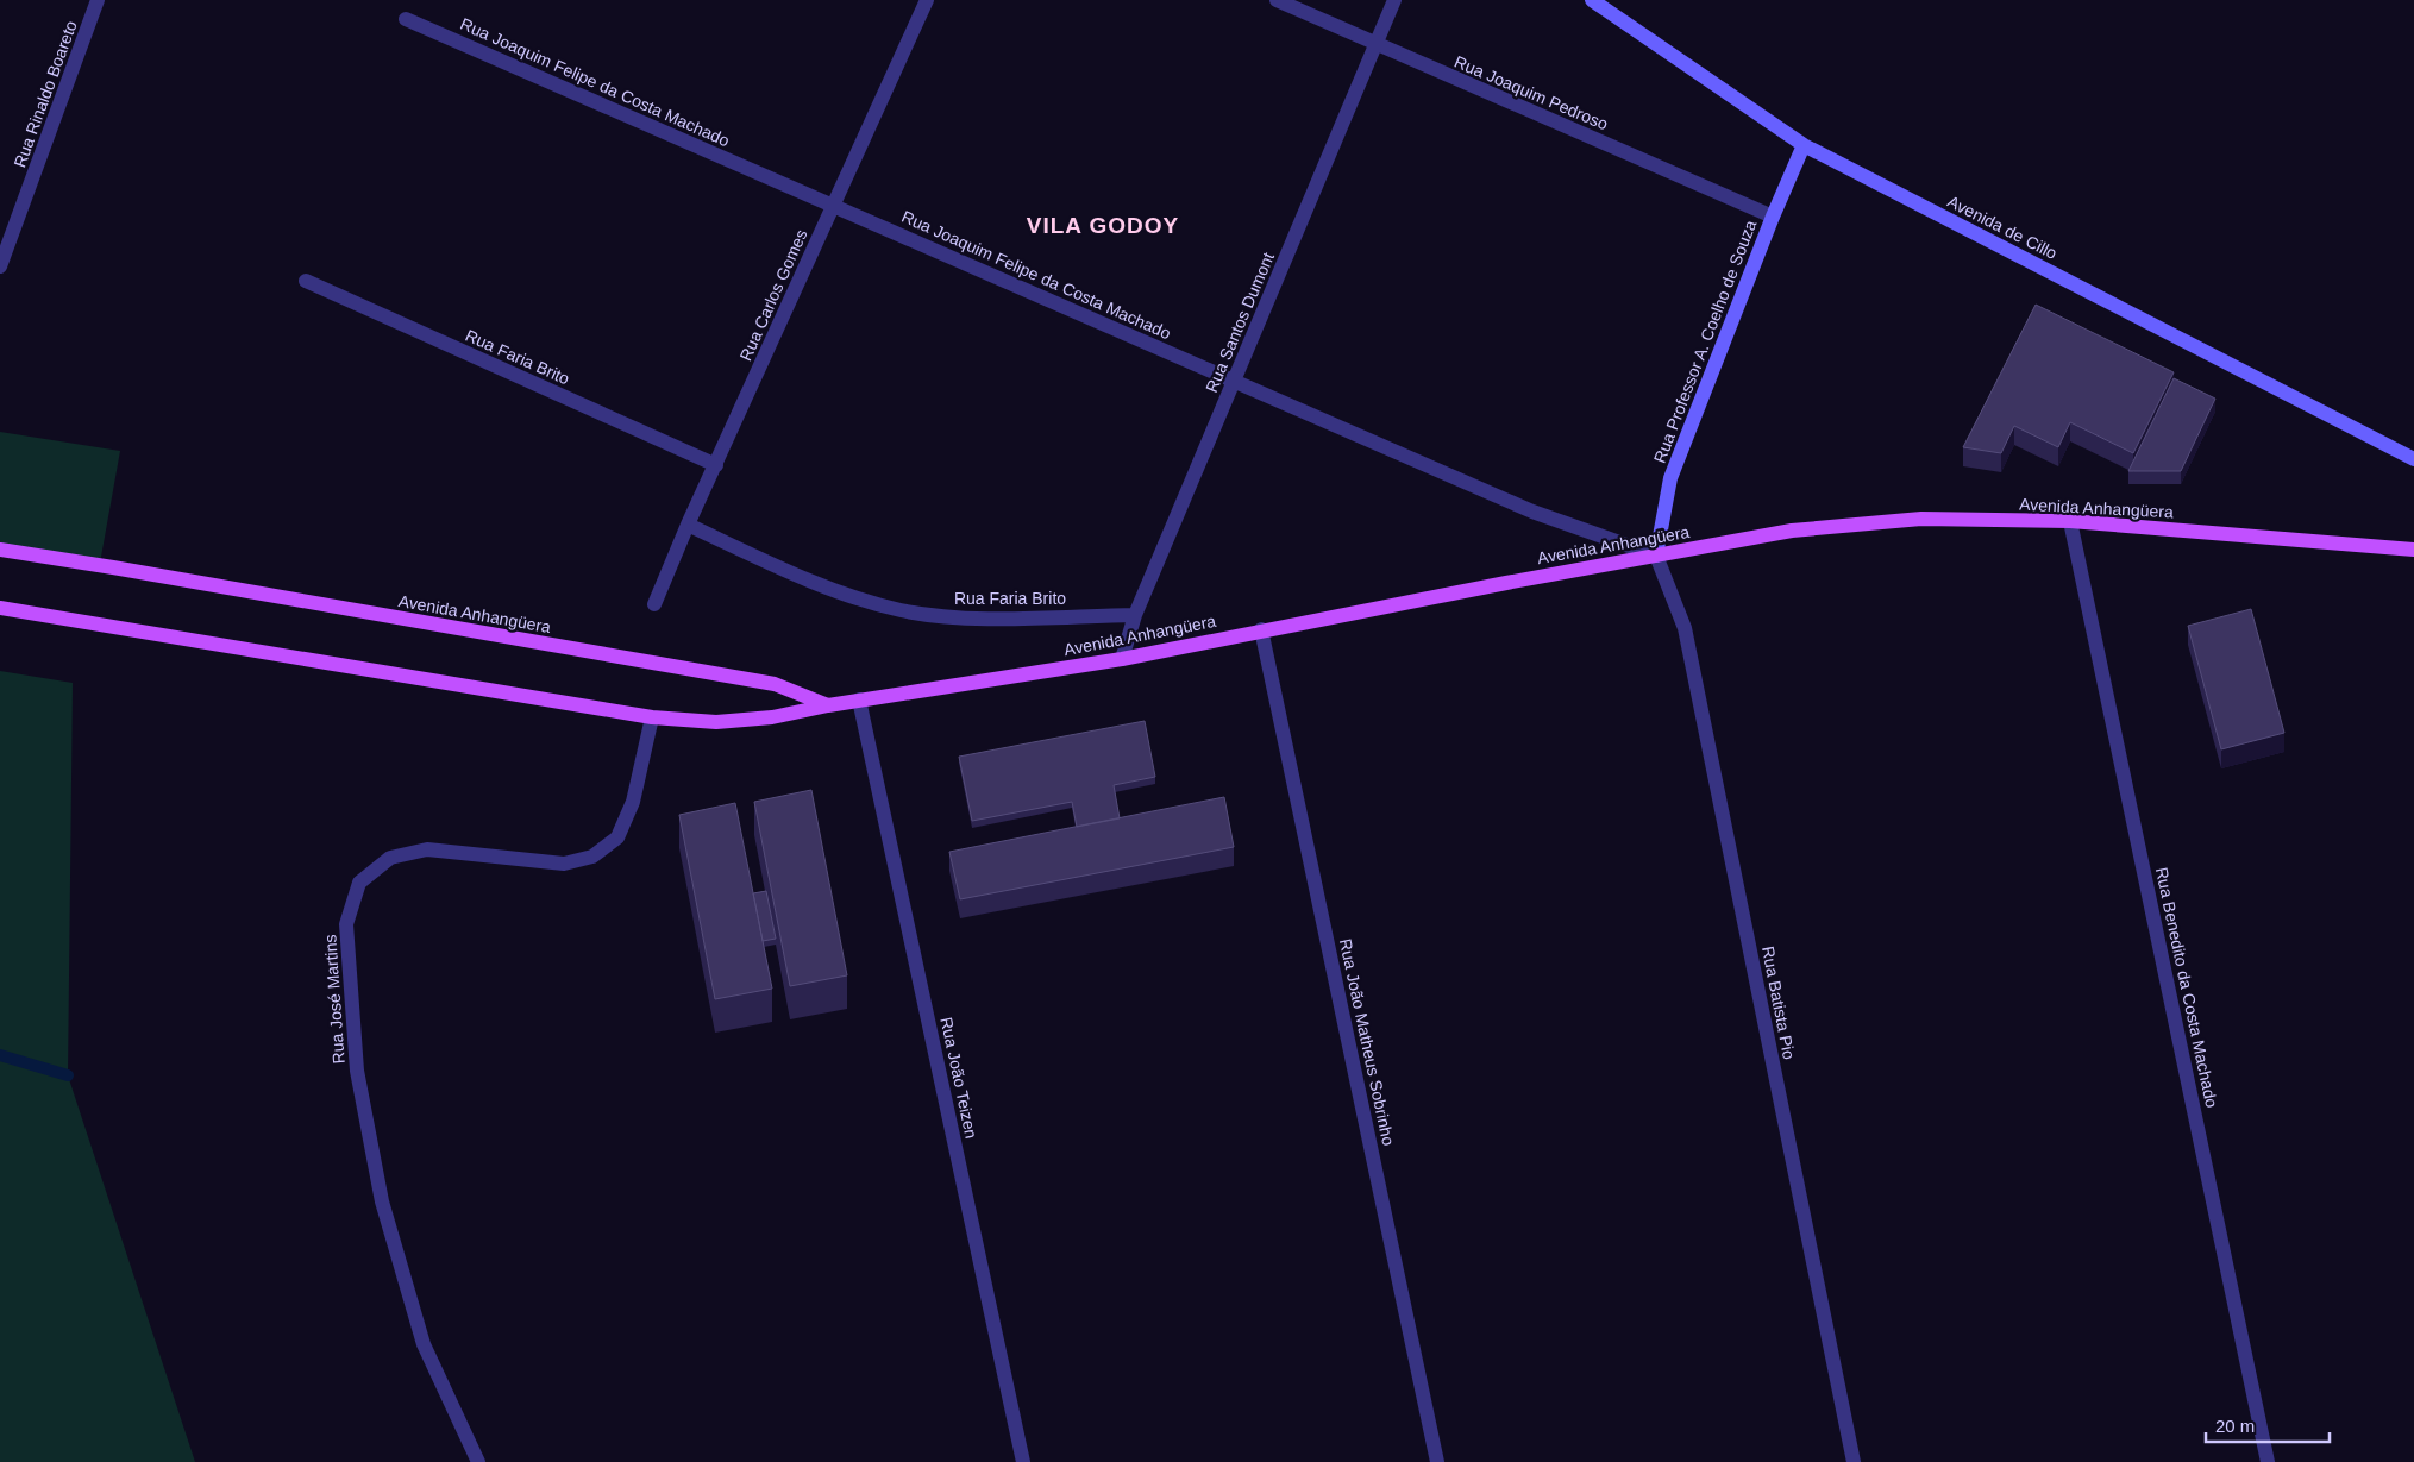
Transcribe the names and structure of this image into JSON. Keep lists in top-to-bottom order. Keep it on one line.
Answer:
{"streets":{"main road":["Avenida de Cillo","Rua Professor A. Coelho de Souza","Avenida Anhangüera"],"street":["Rua Joaquim Felipe da Costa Machado","Rua Joaquim Pedroso","Rua Rinaldo Boareto","Rua Carlos Gomes","Rua Santos Dumont","Rua Faria Brito","Rua Benedito da Costa Machado","Rua José Martins","Rua Batista Pio","Rua João Matheus Sobrinho","Rua João Teizen"]},"crossings":[["Rua Joaquim Felipe da Costa Machado","Rua Carlos Gomes"],["Rua Joaquim Felipe da Costa Machado","Rua Santos Dumont"],["Rua Joaquim Felipe da Costa Machado","Rua Professor A. Coelho de Souza"],["Rua Joaquim Felipe da Costa Machado","Avenida Anhangüera"],["Rua Joaquim Felipe da Costa Machado","Rua Batista Pio"],["Rua Joaquim Pedroso","Rua Santos Dumont"],["Rua Joaquim Pedroso","Rua Professor A. Coelho de Souza"],["Avenida de Cillo","Rua Professor A. Coelho de Souza"],["Rua Carlos Gomes","Rua Faria Brito"],["Rua Santos Dumont","Rua Faria Brito"],["Rua Santos Dumont","Avenida Anhangüera"],["Rua Professor A. Coelho de Souza","Avenida Anhangüera"],["Rua Professor A. Coelho de Souza","Rua Batista Pio"],["Avenida Anhangüera","Rua Benedito da Costa Machado"],["Avenida Anhangüera","Rua José Martins"],["Avenida Anhangüera","Rua Batista Pio"],["Avenida Anhangüera","Rua João Matheus Sobrinho"],["Avenida Anhangüera","Rua João Teizen"]],"districts":["VILA GODOY"],"scale_bar":"20 m"}
